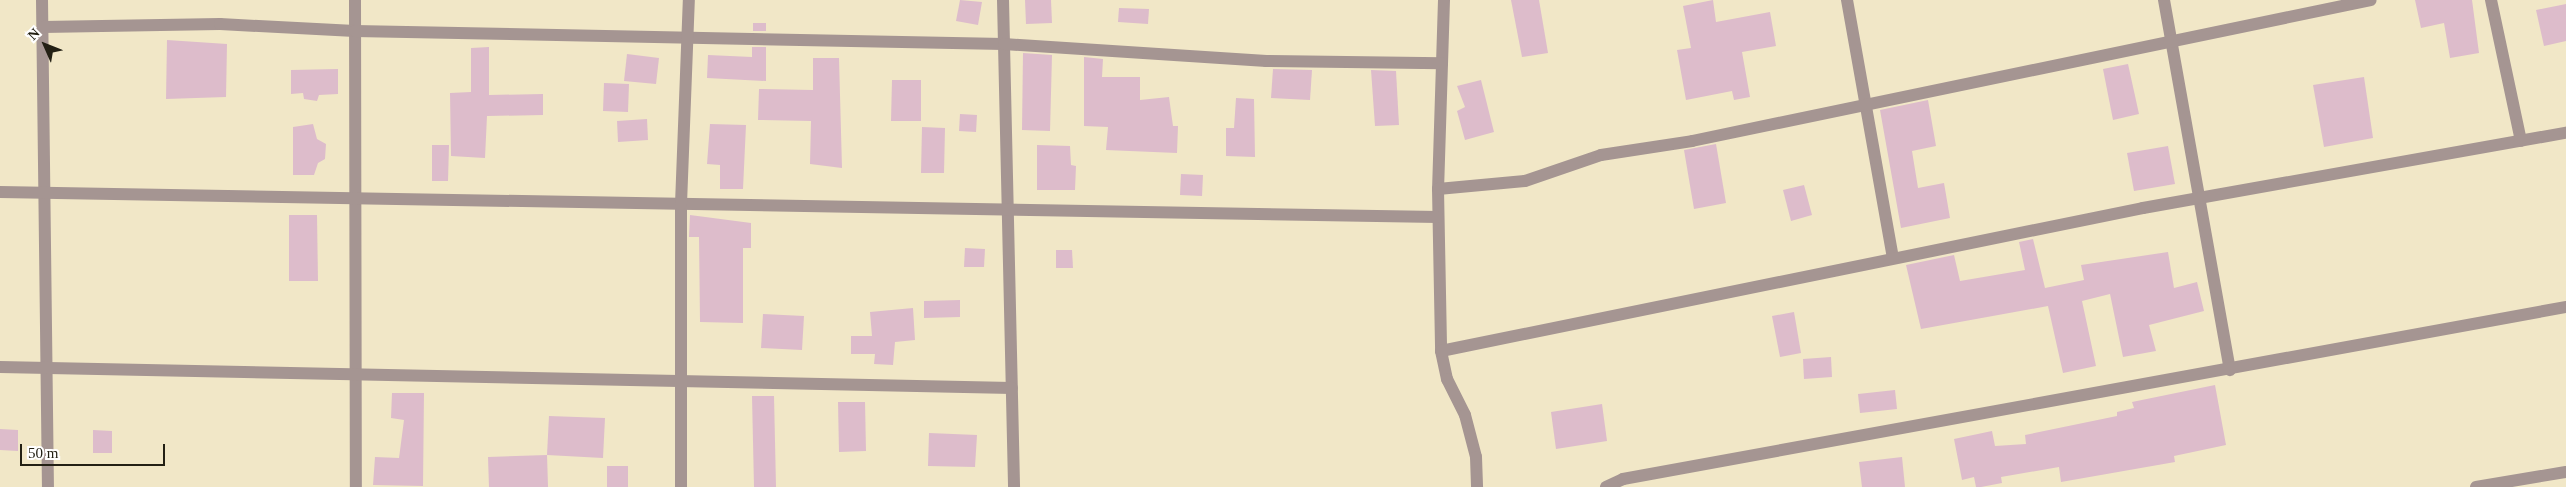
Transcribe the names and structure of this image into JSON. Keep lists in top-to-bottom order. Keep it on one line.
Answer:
{"scale_bar":"50 m","north":"top left"}
